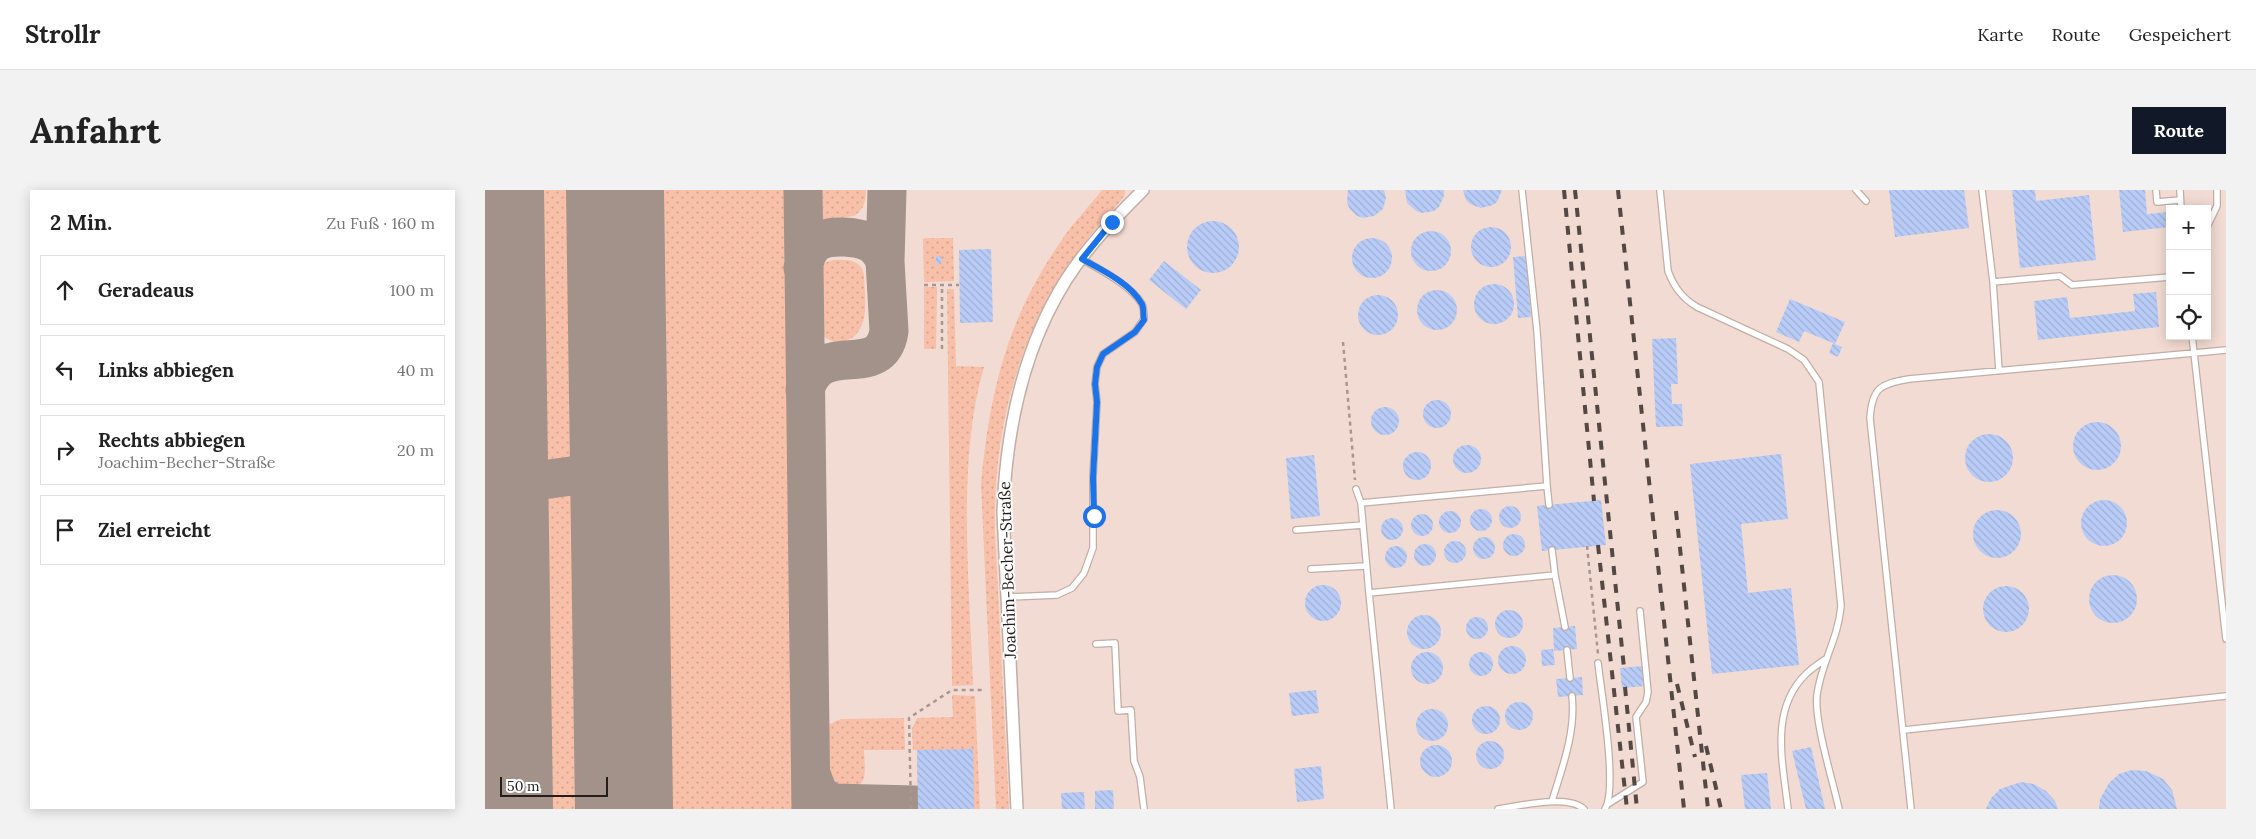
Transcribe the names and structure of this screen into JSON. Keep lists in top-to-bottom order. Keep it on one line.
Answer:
{"streets":{"street":["Joachim-Becher-Straße"]},"scale_bar":"50 m","page":{"header":"Strollr","nav":["Karte","Route","Gespeichert"],"buttons":"Route","title":"Anfahrt","heading":["2 Min.","Zu Fuß · 160 m"],"map_buttons":["+","−"],"list":[["Geradeaus","100 m"],["Links abbiegen","40 m"],["Rechts abbiegen","Joachim-Becher-Straße","20 m"],"Ziel erreicht"],"scale":"50 m"}}
